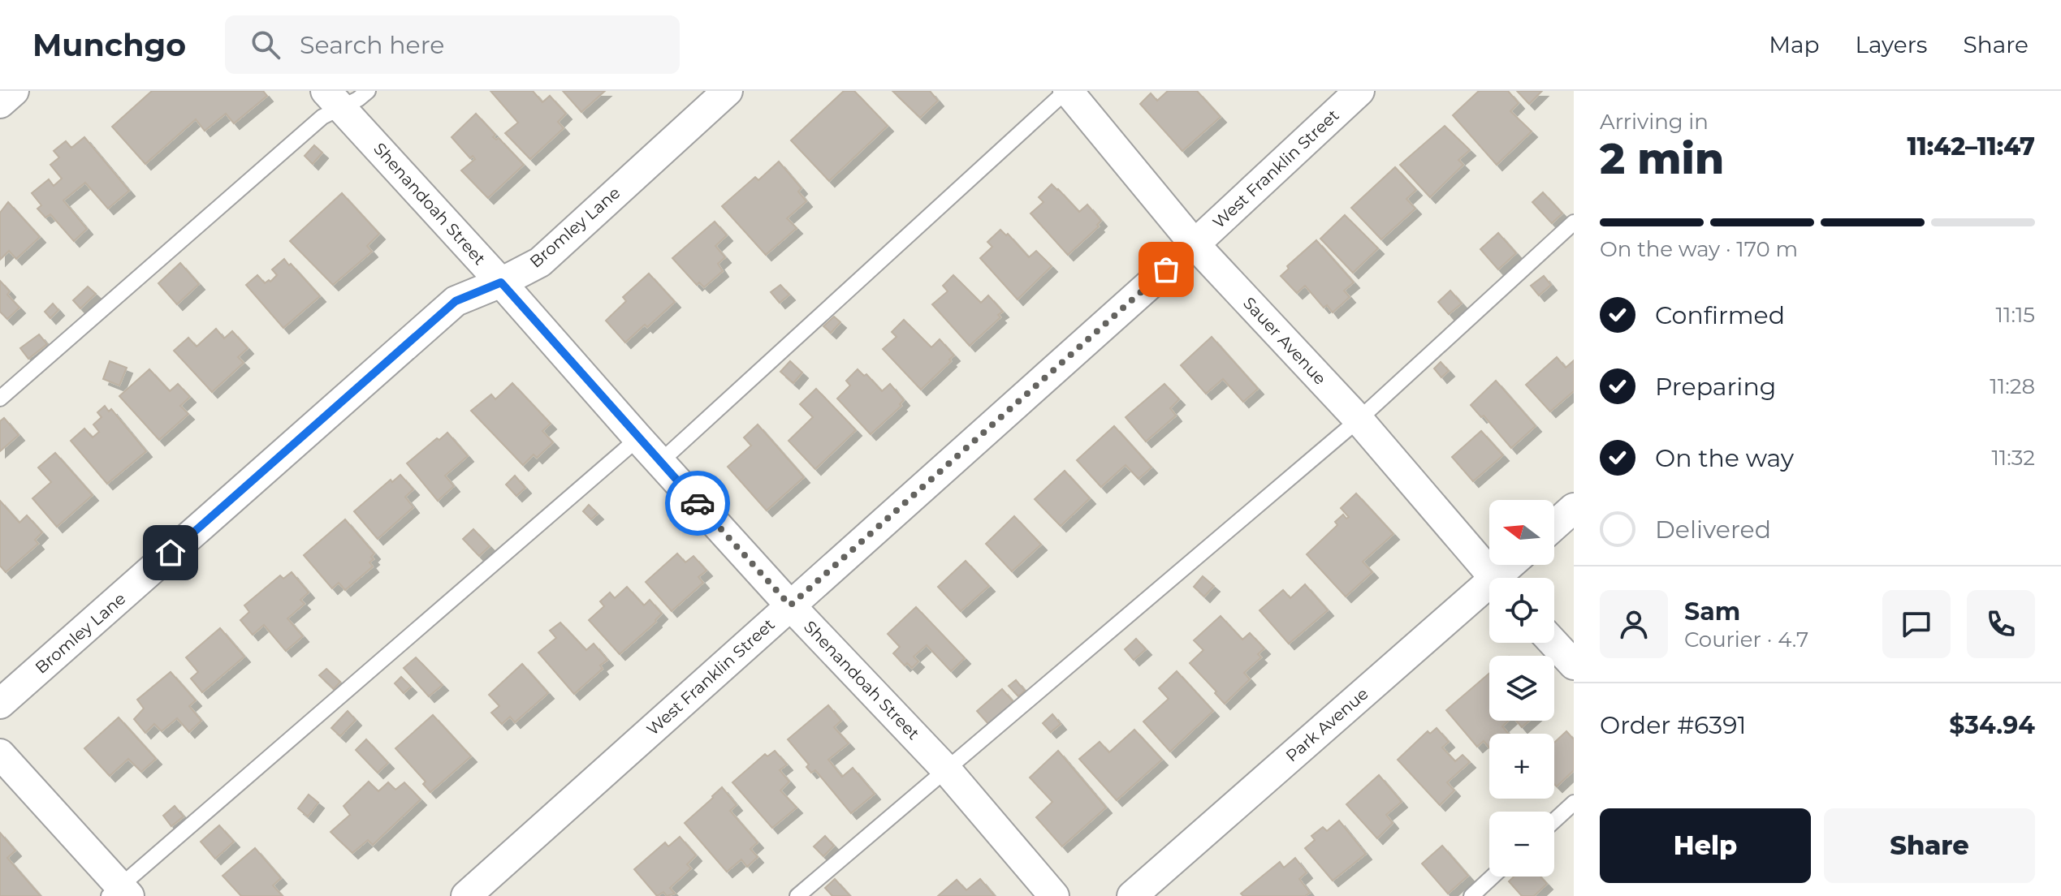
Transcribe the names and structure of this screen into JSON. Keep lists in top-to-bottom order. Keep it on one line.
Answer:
{"streets":{"street":["West Franklin Street","Shenandoah Street","Bromley Lane","Sauer Avenue","Park Avenue"]},"crossings":[["West Franklin Street","Shenandoah Street"],["West Franklin Street","Sauer Avenue"],["Shenandoah Street","Bromley Lane"]],"north":"left","page":{"header":"Munchgo","search":"Search here","nav":["Map","Layers","Share"],"heading":["2 min","Arriving in","11:42–11:47"],"panel":["Sam","Courier · 4.7","Order #6391","$34.94"],"bar":"On the way · 170 m","list":[["Confirmed","11:15"],["Preparing","11:28"],["On the way","11:32"],"Delivered"],"map_buttons":["+","−"],"buttons":["Help","Share"]}}
